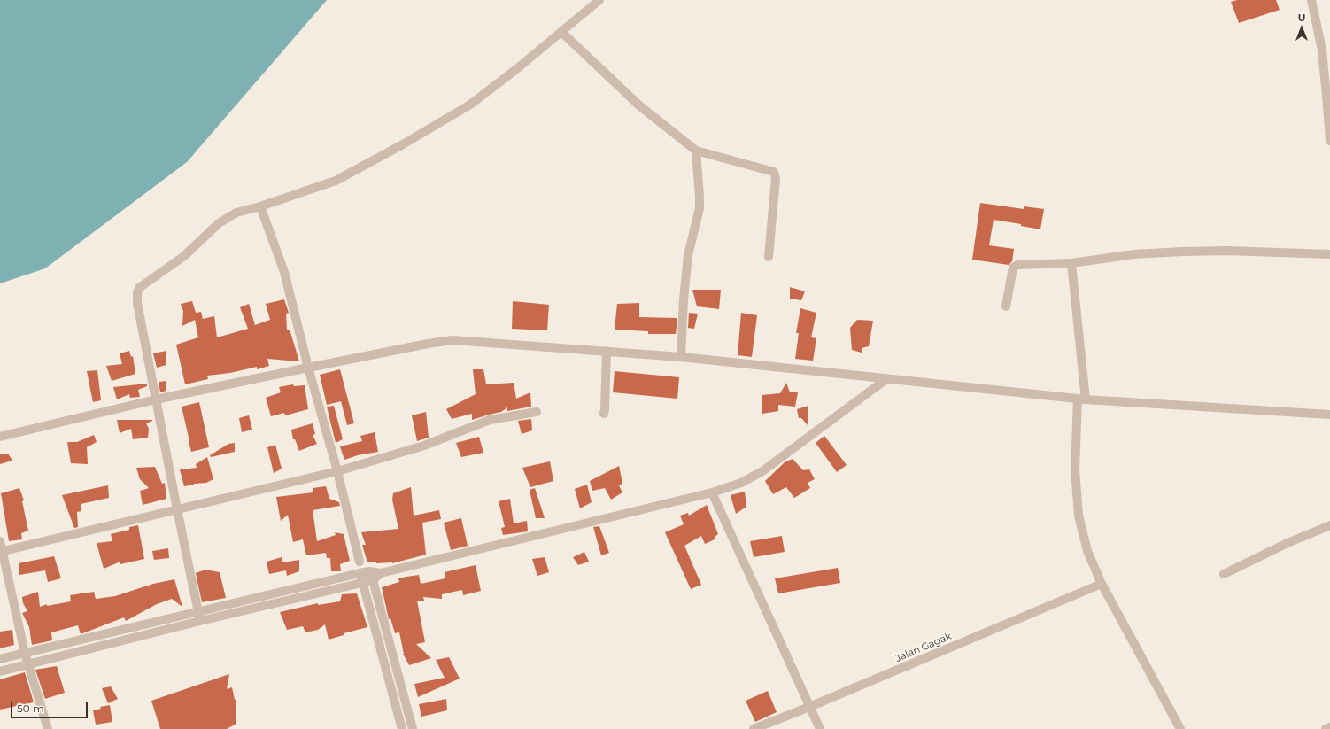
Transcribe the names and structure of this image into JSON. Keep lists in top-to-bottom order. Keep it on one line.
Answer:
{"streets":{"street":["Jalan Gagak"]},"scale_bar":"50 m","north":"top"}
